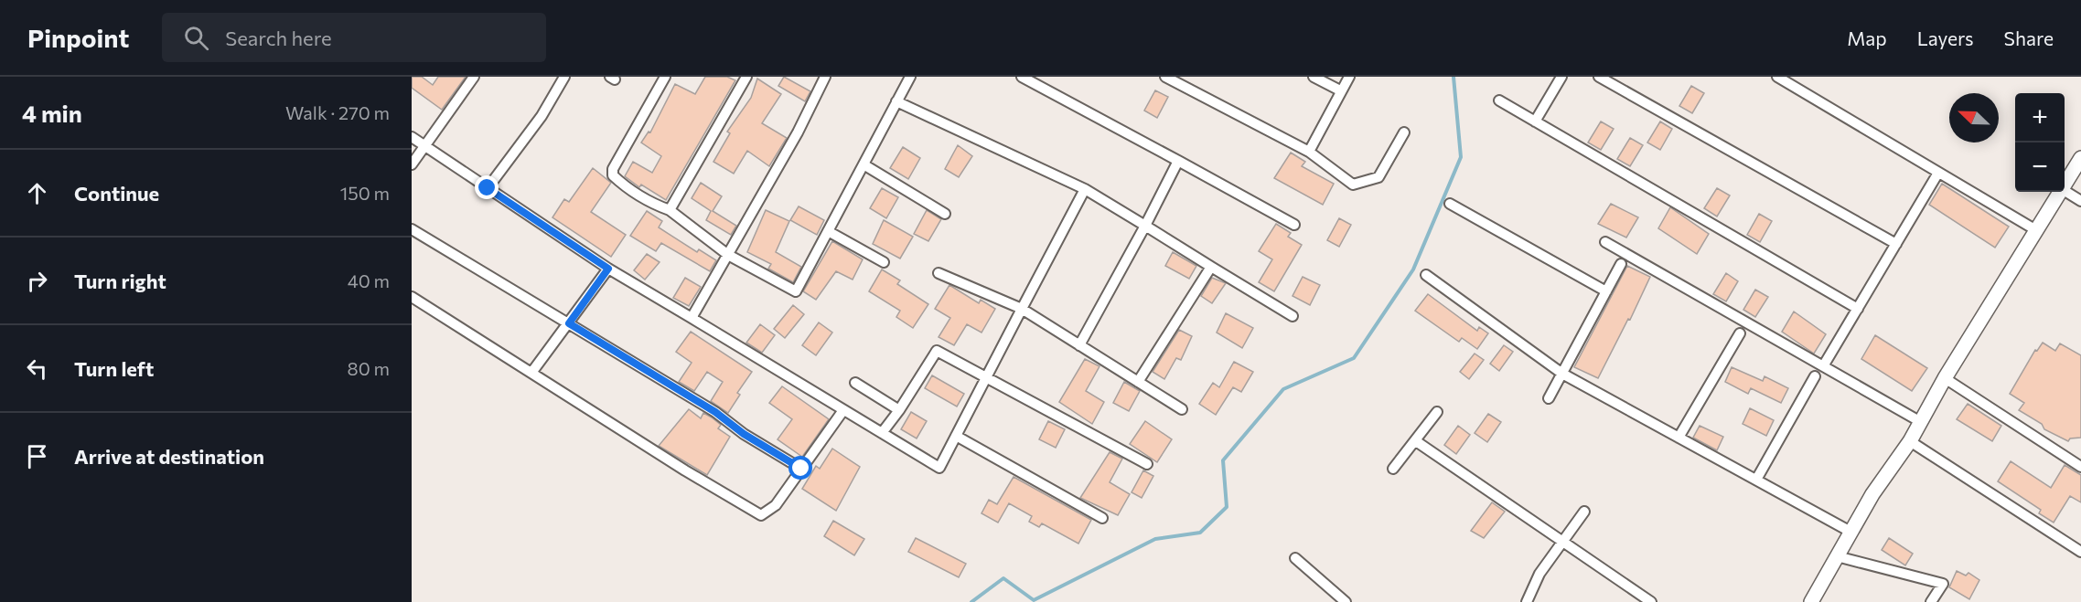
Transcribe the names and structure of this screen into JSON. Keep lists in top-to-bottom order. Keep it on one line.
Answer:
{"north":"top left","page":{"header":"Pinpoint","search":"Search here","nav":["Map","Layers","Share"],"heading":["4 min","Walk · 270 m"],"map_buttons":["+","−"],"list":[["Continue","150 m"],["Turn right","40 m"],["Turn left","80 m"],"Arrive at destination"]}}
